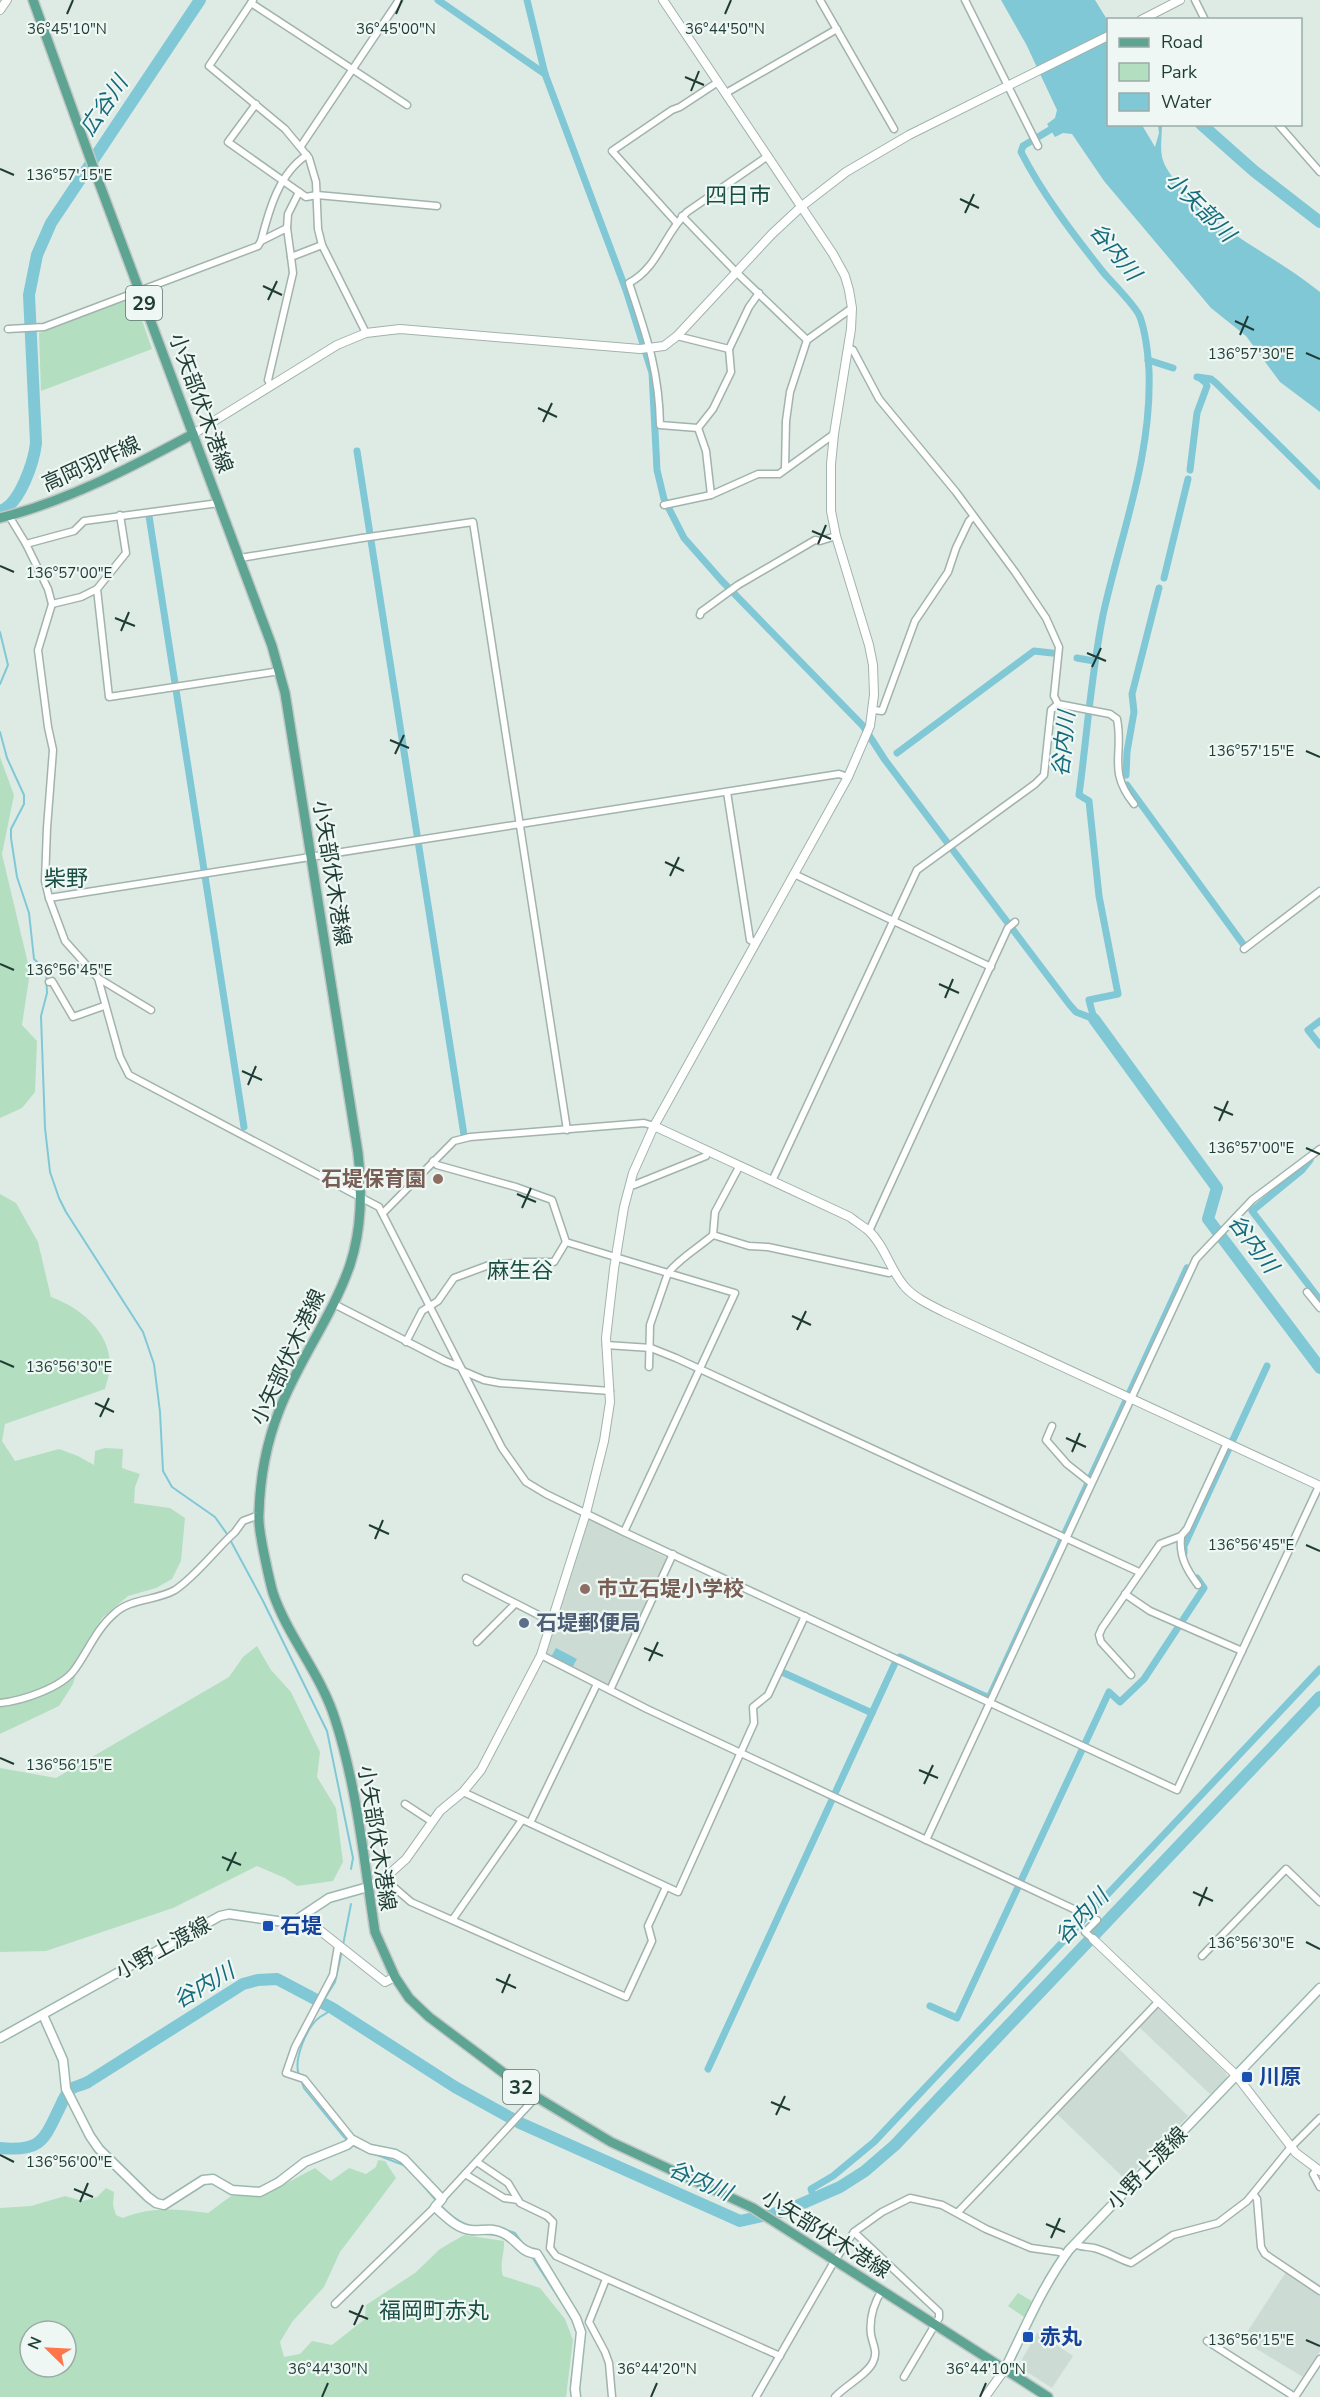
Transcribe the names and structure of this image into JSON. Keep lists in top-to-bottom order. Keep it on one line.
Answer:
{"streets":{"main road":["29","小矢部伏木港線","高岡羽咋線","小野上渡線","32"]},"crossings":[["小矢部伏木港線","高岡羽咋線"],["小矢部伏木港線","小野上渡線"]],"districts":["四日市","柴野","麻生谷","福岡町赤丸"],"water":["広谷川","小矢部川","谷内川"],"places":{"other":["石堤保育園","市立石堤小学校","石堤郵便局"],"transit":["石堤","川原","赤丸"]},"legend":["Road","Park","Water"],"north":"top left","coordinates":["36°45'00\"N","36°44'50\"N","36°45'10\"N","136°57'15\"E","136°57'30\"E","136°57'00\"E","136°56'45\"E","136°56'30\"E","136°56'15\"E","136°56'00\"E","36°44'30\"N","36°44'20\"N","36°44'10\"N"]}
